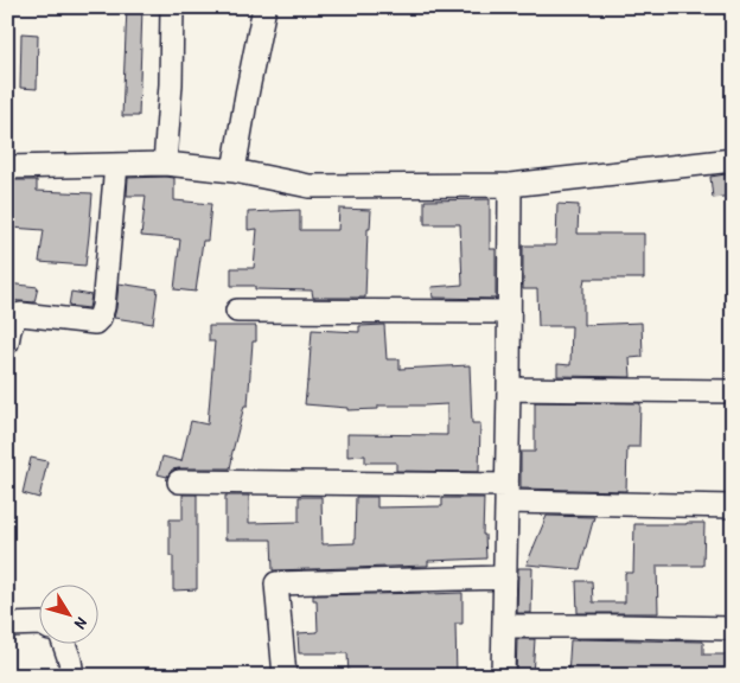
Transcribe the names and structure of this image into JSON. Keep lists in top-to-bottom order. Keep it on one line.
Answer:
{"north":"bottom right"}
